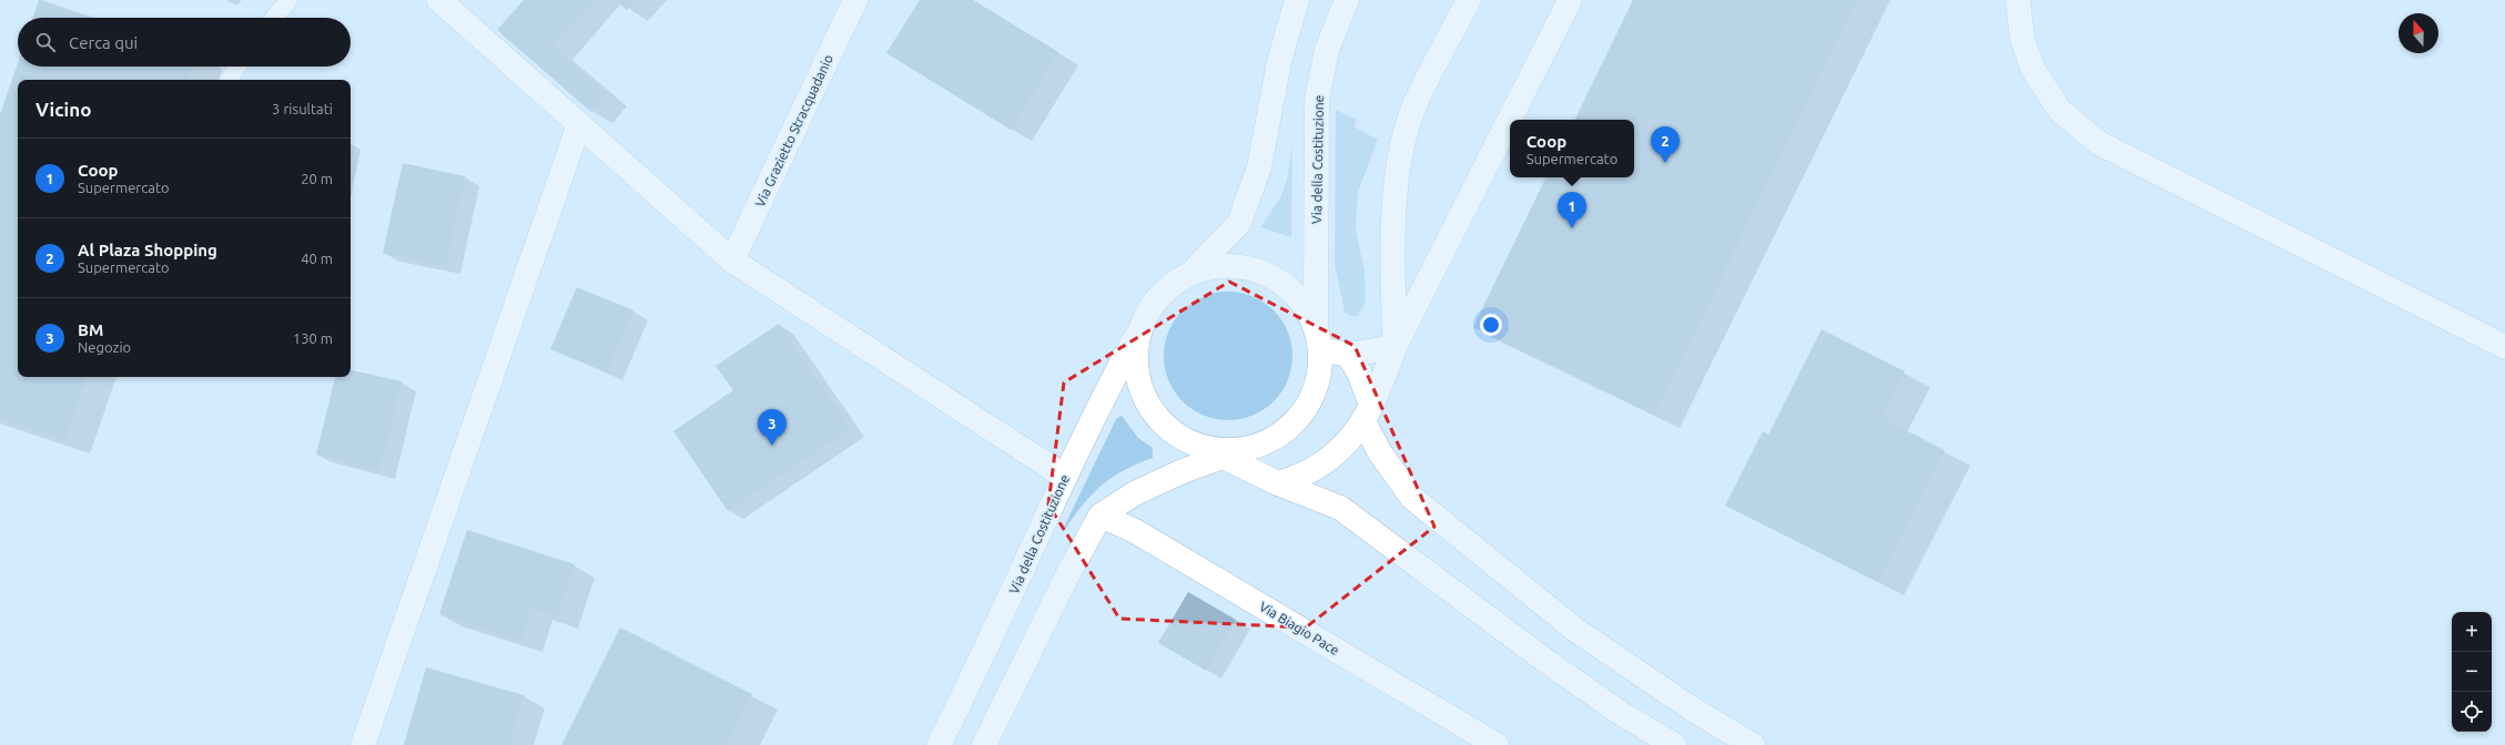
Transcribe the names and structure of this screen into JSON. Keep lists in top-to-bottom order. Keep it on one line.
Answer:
{"streets":{"street":["Via Grazietto Stracquadanio","Via della Costituzione","Via Biagio Pace"]},"north":"top","page":{"search":"Cerca qui","heading":["Vicino","3 risultati"],"popup":["Coop","Supermercato"],"pins":["2","1","3"],"list":[{"mark":"1","name":"Coop","note":"Supermercato","value":"20 m"},{"mark":"2","name":"Al Plaza Shopping","note":"Supermercato","value":"40 m"},{"mark":"3","name":"BM","note":"Negozio","value":"130 m"}],"map_buttons":["+","−"]}}
